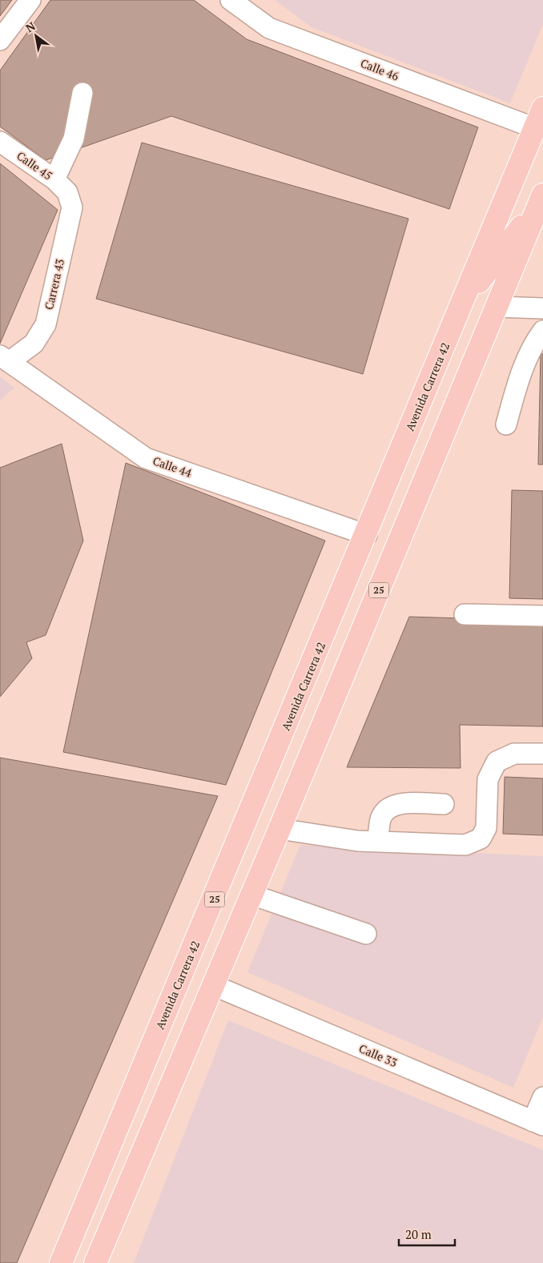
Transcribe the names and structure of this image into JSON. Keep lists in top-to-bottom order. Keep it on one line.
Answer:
{"streets":{"highway":["Avenida Carrera 42","25"],"street":["Calle 46","Calle 45","Carrera 43","Calle 44","Calle 33"]},"crossings":[["Calle 46","Avenida Carrera 42"],["Calle 45","Carrera 43"],["Carrera 43","Calle 44"],["Avenida Carrera 42","Calle 44"],["25","Calle 33"]],"scale_bar":"20 m","north":"top left"}
